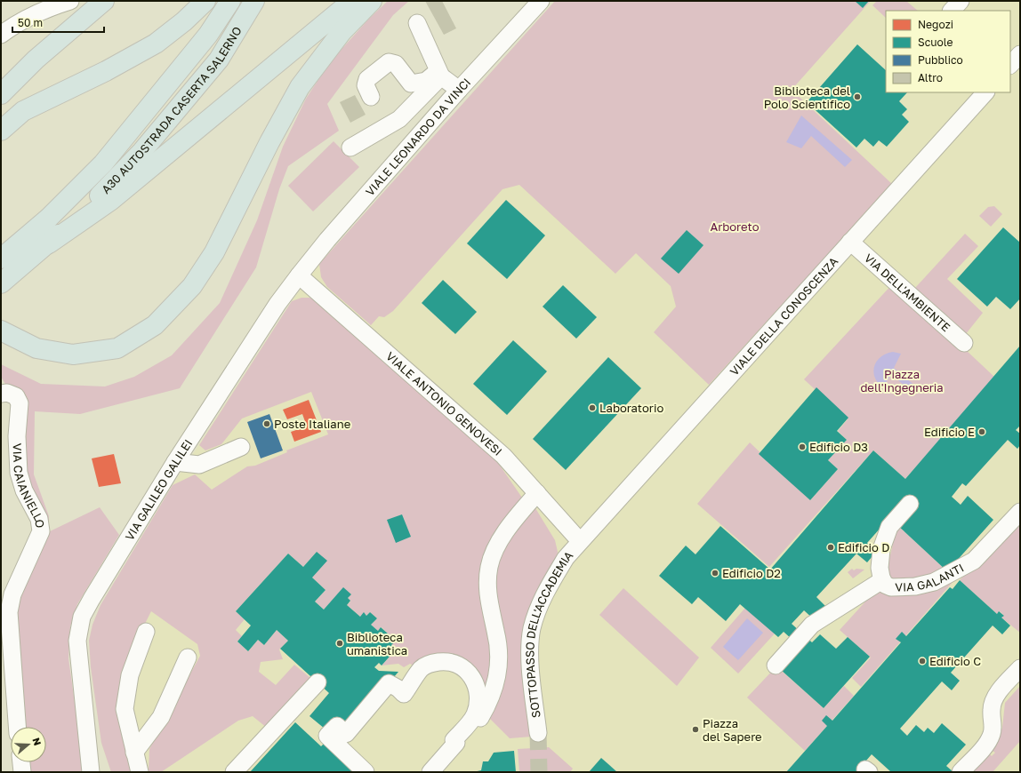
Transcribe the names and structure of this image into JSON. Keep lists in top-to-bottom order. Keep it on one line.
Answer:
{"streets":{"highway":["A30 AUTOSTRADA CASERTA SALERNO"],"street":["VIALE LEONARDO DA VINCI","VIA DELL'AMBIENTE","VIALE DELLA CONOSCENZA","VIALE ANTONIO GENOVESI","VIA CAIANIELLO","VIA GALILEO GALILEI","VIA GALANTI","SOTTOPASSO DELL'ACCADEMIA"]},"crossings":[["VIALE LEONARDO DA VINCI","VIALE ANTONIO GENOVESI"],["VIALE LEONARDO DA VINCI","VIA GALILEO GALILEI"],["VIA DELL'AMBIENTE","VIALE DELLA CONOSCENZA"],["VIALE DELLA CONOSCENZA","VIALE ANTONIO GENOVESI"],["VIALE DELLA CONOSCENZA","SOTTOPASSO DELL'ACCADEMIA"],["VIALE ANTONIO GENOVESI","VIA GALILEO GALILEI"],["VIALE ANTONIO GENOVESI","SOTTOPASSO DELL'ACCADEMIA"]],"parks":["Arboreto","Piazza dell'Ingegneria"],"places":["Biblioteca del Polo Scientifico","Laboratorio","Poste Italiane","Edificio E","Edificio D3","Edificio D","Edificio D2","Biblioteca umanistica","Edificio C","Piazza del Sapere"],"legend":["Negozi","Scuole","Pubblico","Altro"],"scale_bar":"50 m","north":"right"}
